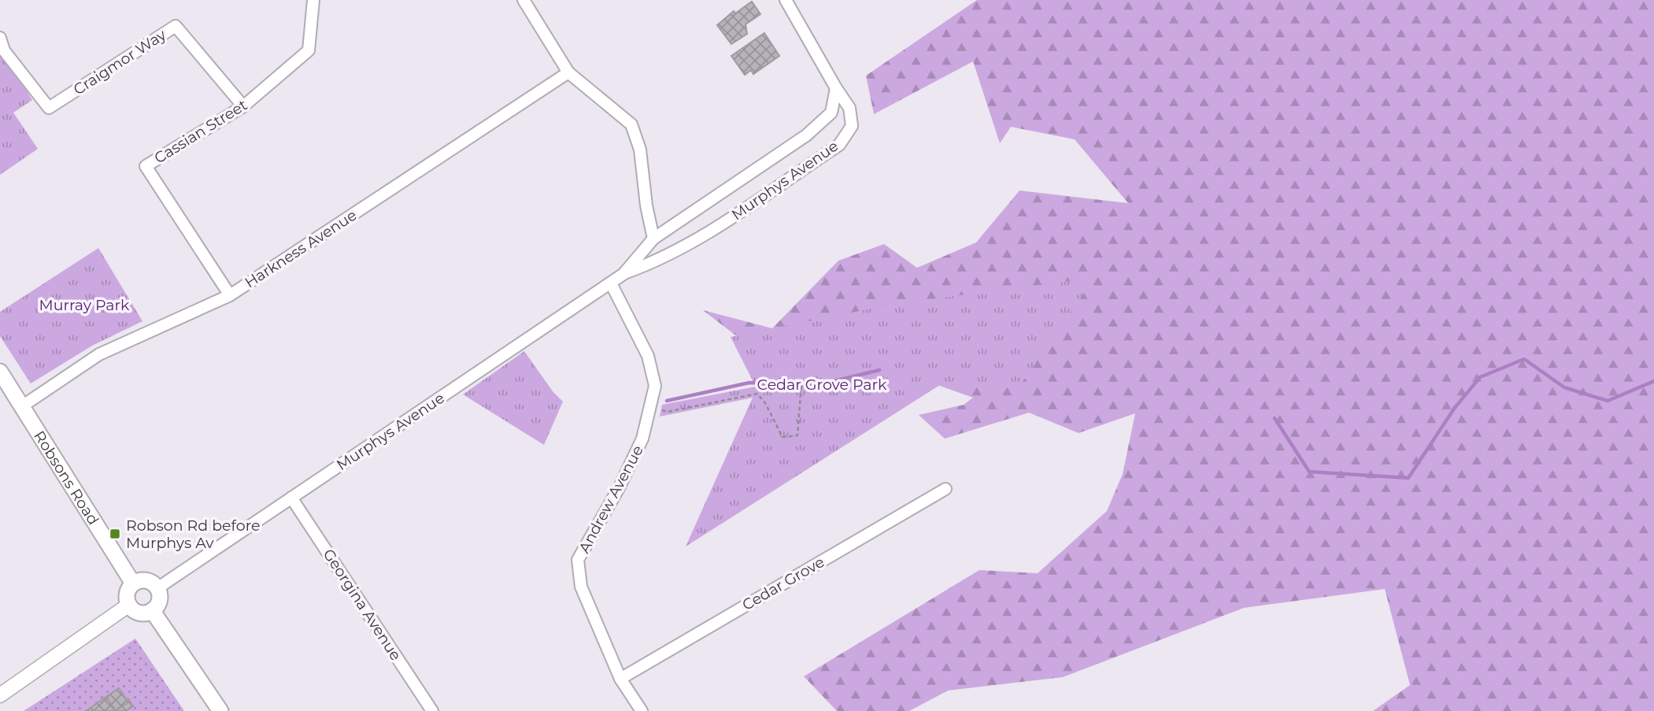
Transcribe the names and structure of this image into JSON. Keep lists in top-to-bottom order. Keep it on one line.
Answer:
{"streets":{"main road":["Robsons Road"],"street":["Craigmor Way","Cassian Street","Murphys Avenue","Harkness Avenue","Andrew Avenue","Cedar Grove","Georgina Avenue"]},"crossings":[["Craigmor Way","Cassian Street"],["Cassian Street","Harkness Avenue"],["Murphys Avenue","Robsons Road"],["Murphys Avenue","Andrew Avenue"],["Murphys Avenue","Georgina Avenue"],["Harkness Avenue","Robsons Road"],["Andrew Avenue","Cedar Grove"]],"parks":["Murray Park","Cedar Grove Park"],"places":{"transit":["Robson Rd before Murphys Av"]}}
